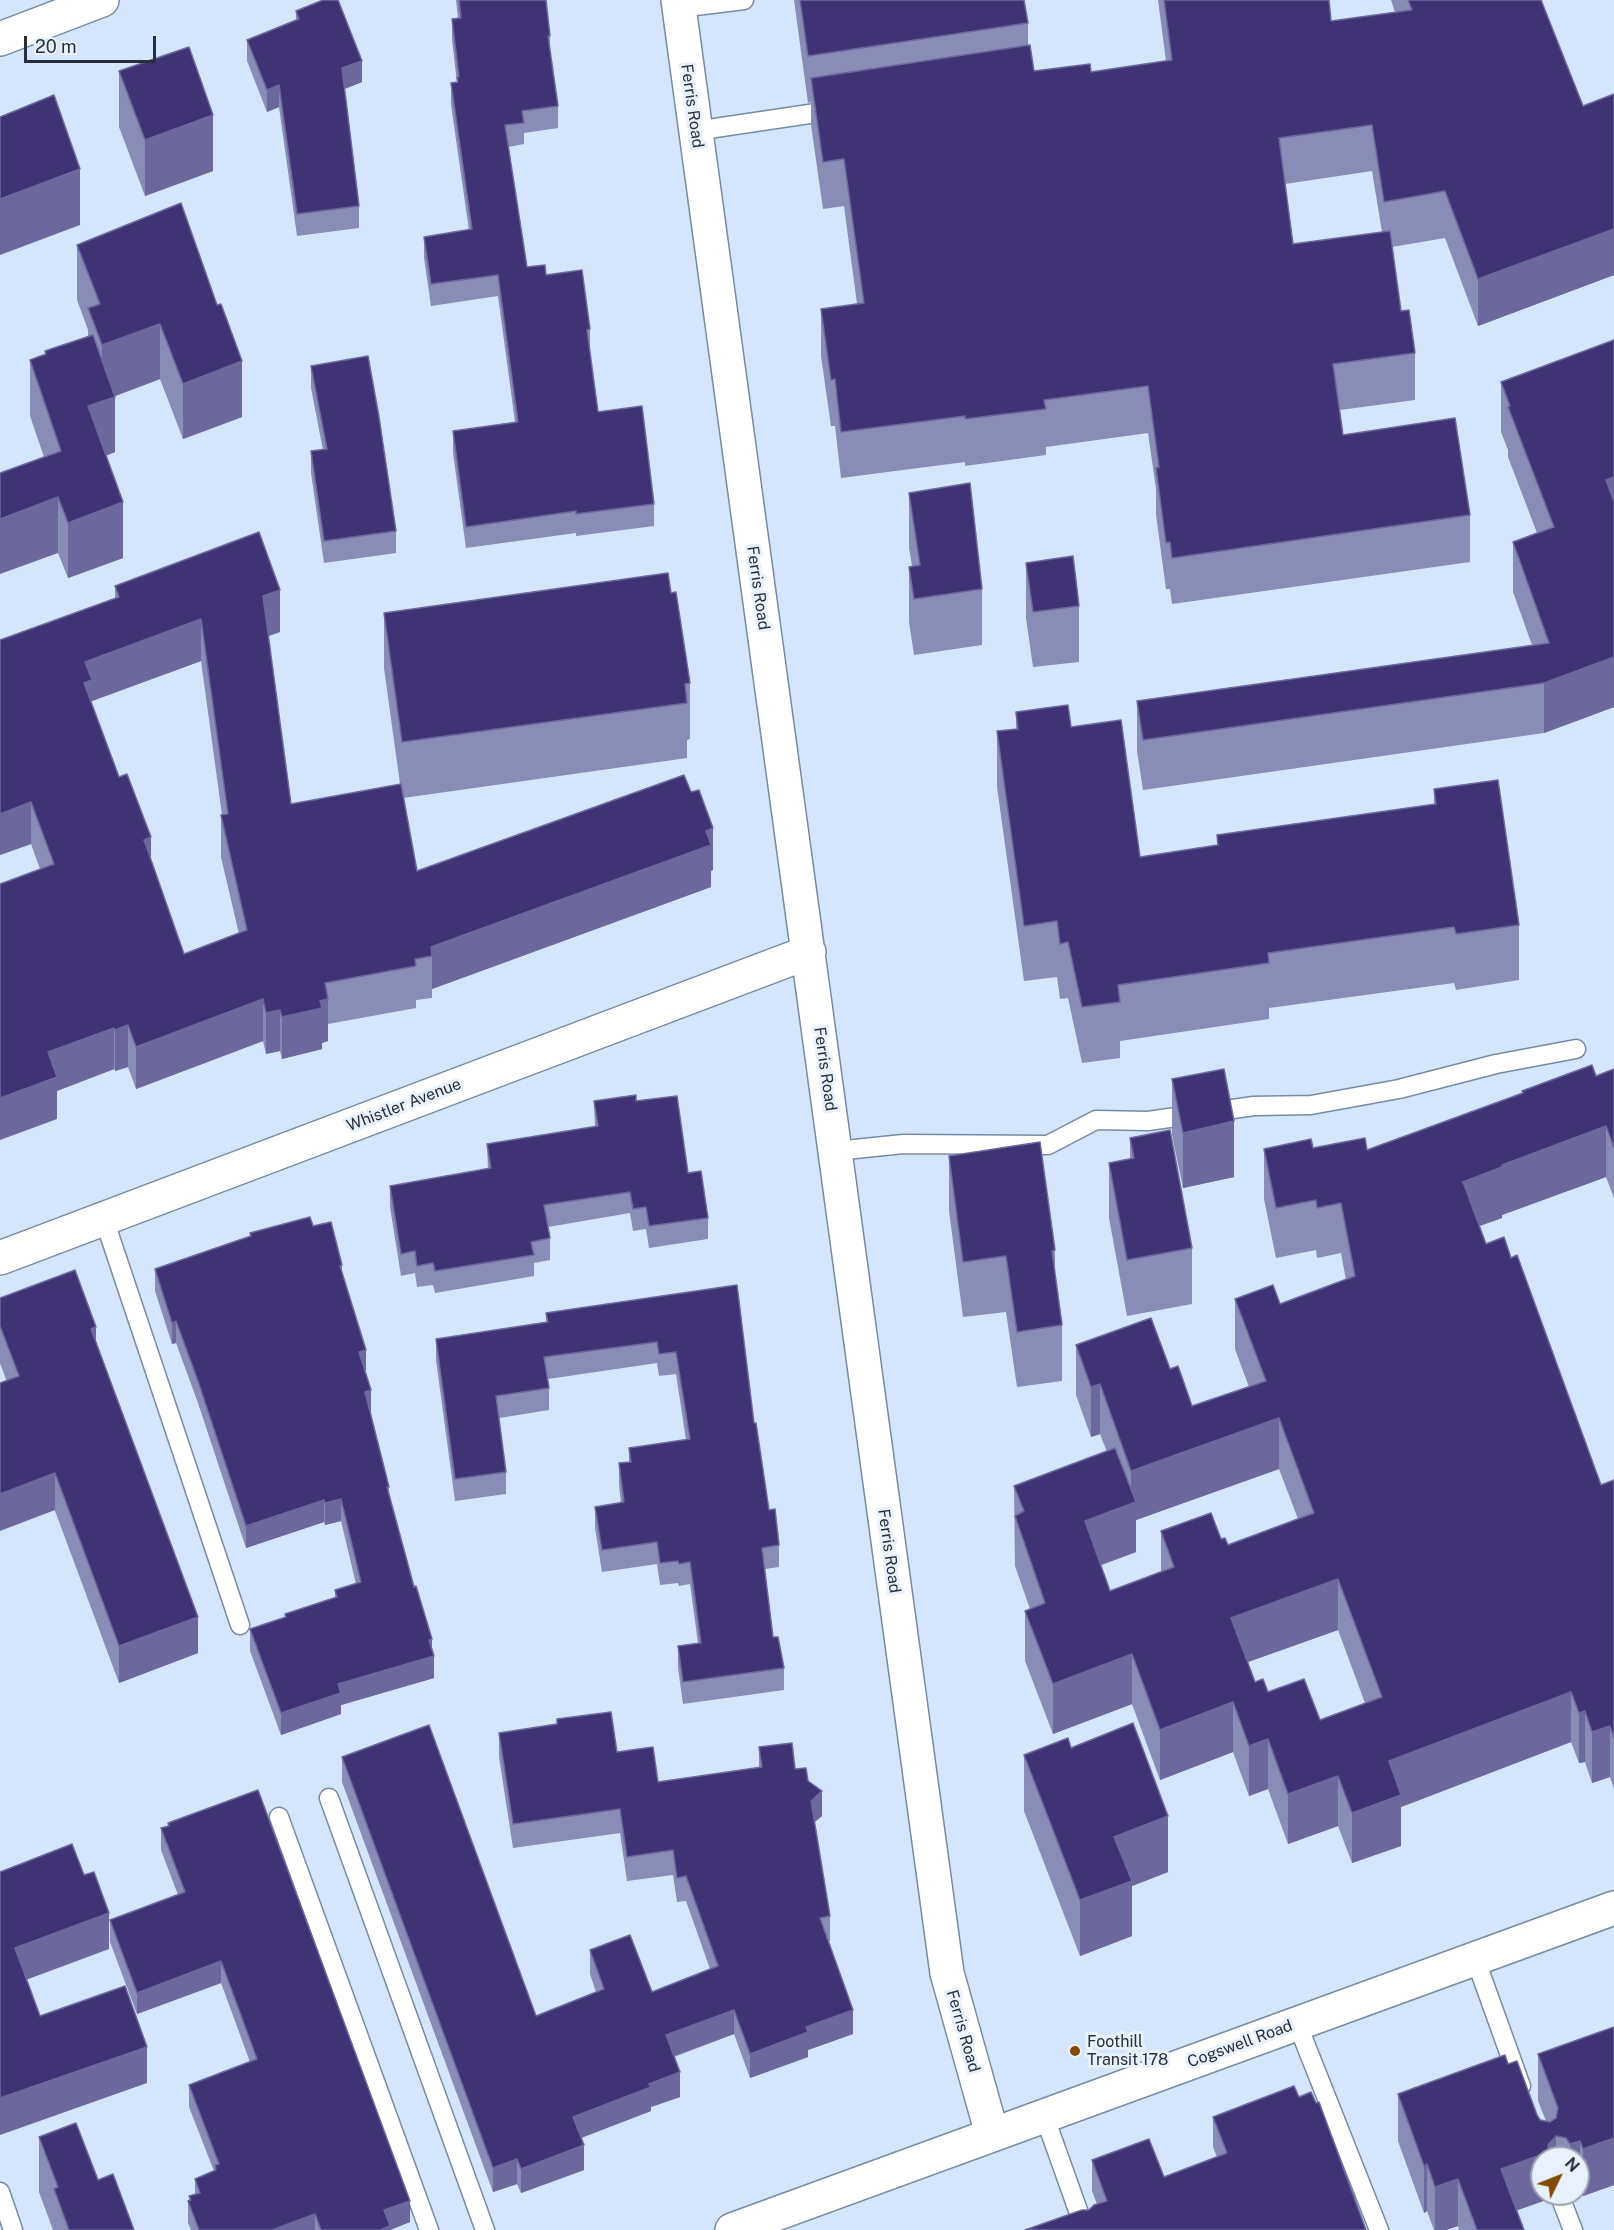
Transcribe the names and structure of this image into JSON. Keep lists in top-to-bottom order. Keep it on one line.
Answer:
{"streets":{"street":["Ferris Road","Whistler Avenue","Cogswell Road"]},"crossings":[["Ferris Road","Whistler Avenue"],["Ferris Road","Cogswell Road"]],"places":["Foothill Transit 178"],"scale_bar":"20 m","north":"top right"}
